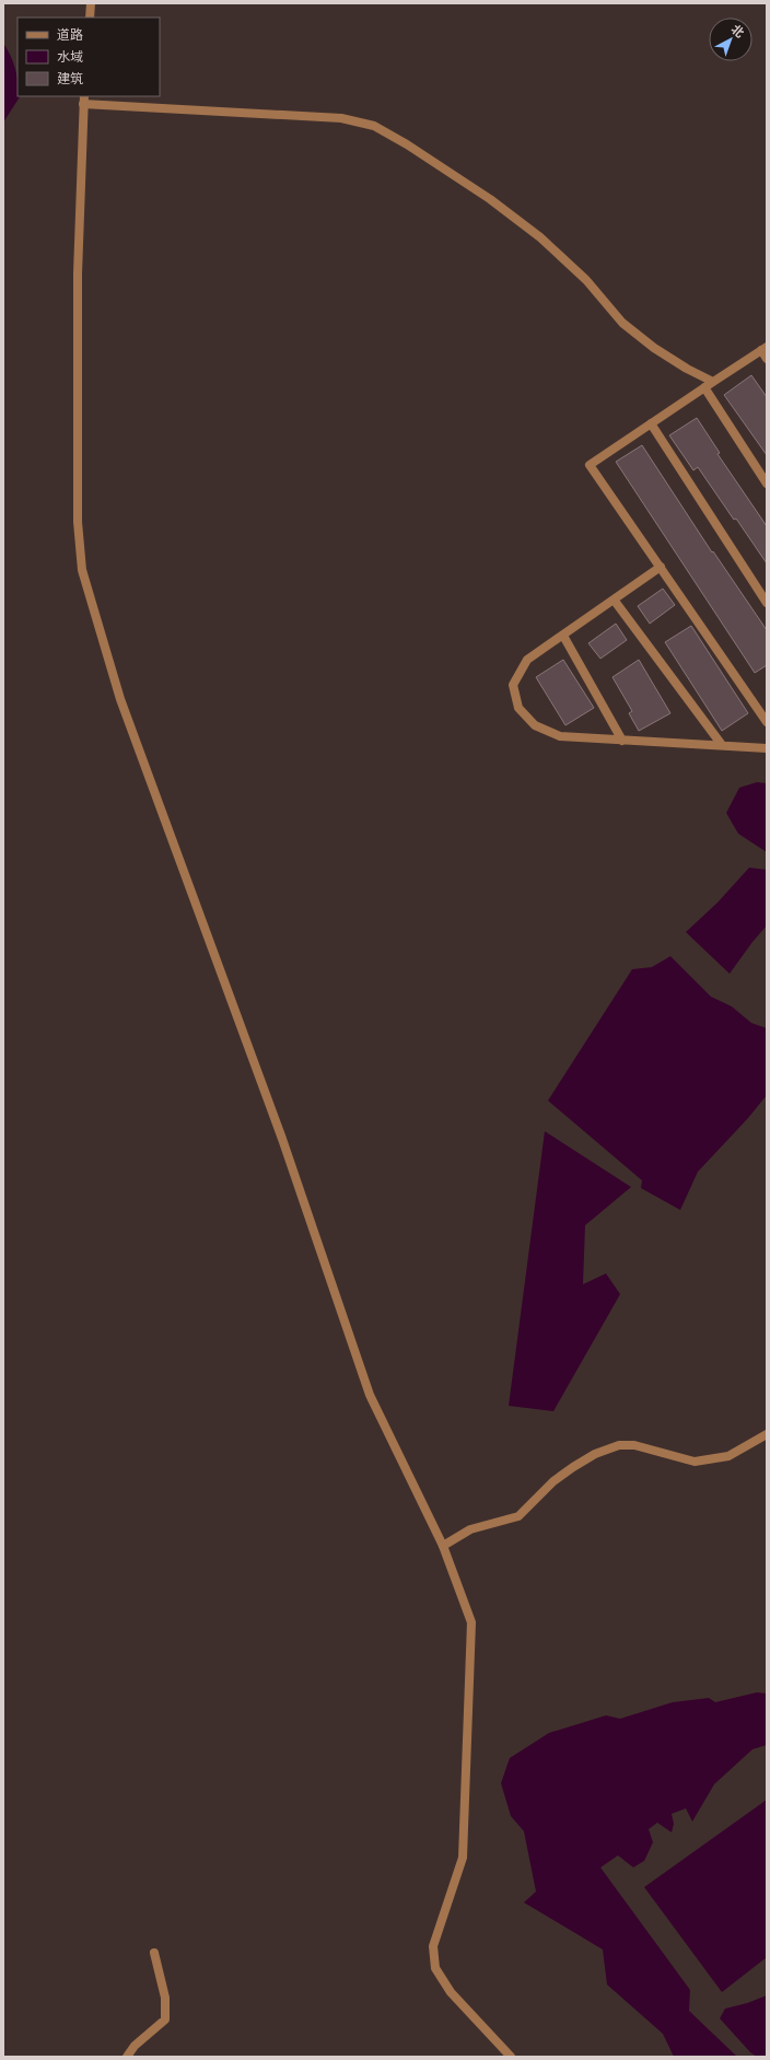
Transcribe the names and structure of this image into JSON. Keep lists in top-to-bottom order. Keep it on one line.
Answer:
{"legend":["道路","水域","建筑"],"north":"top right"}
